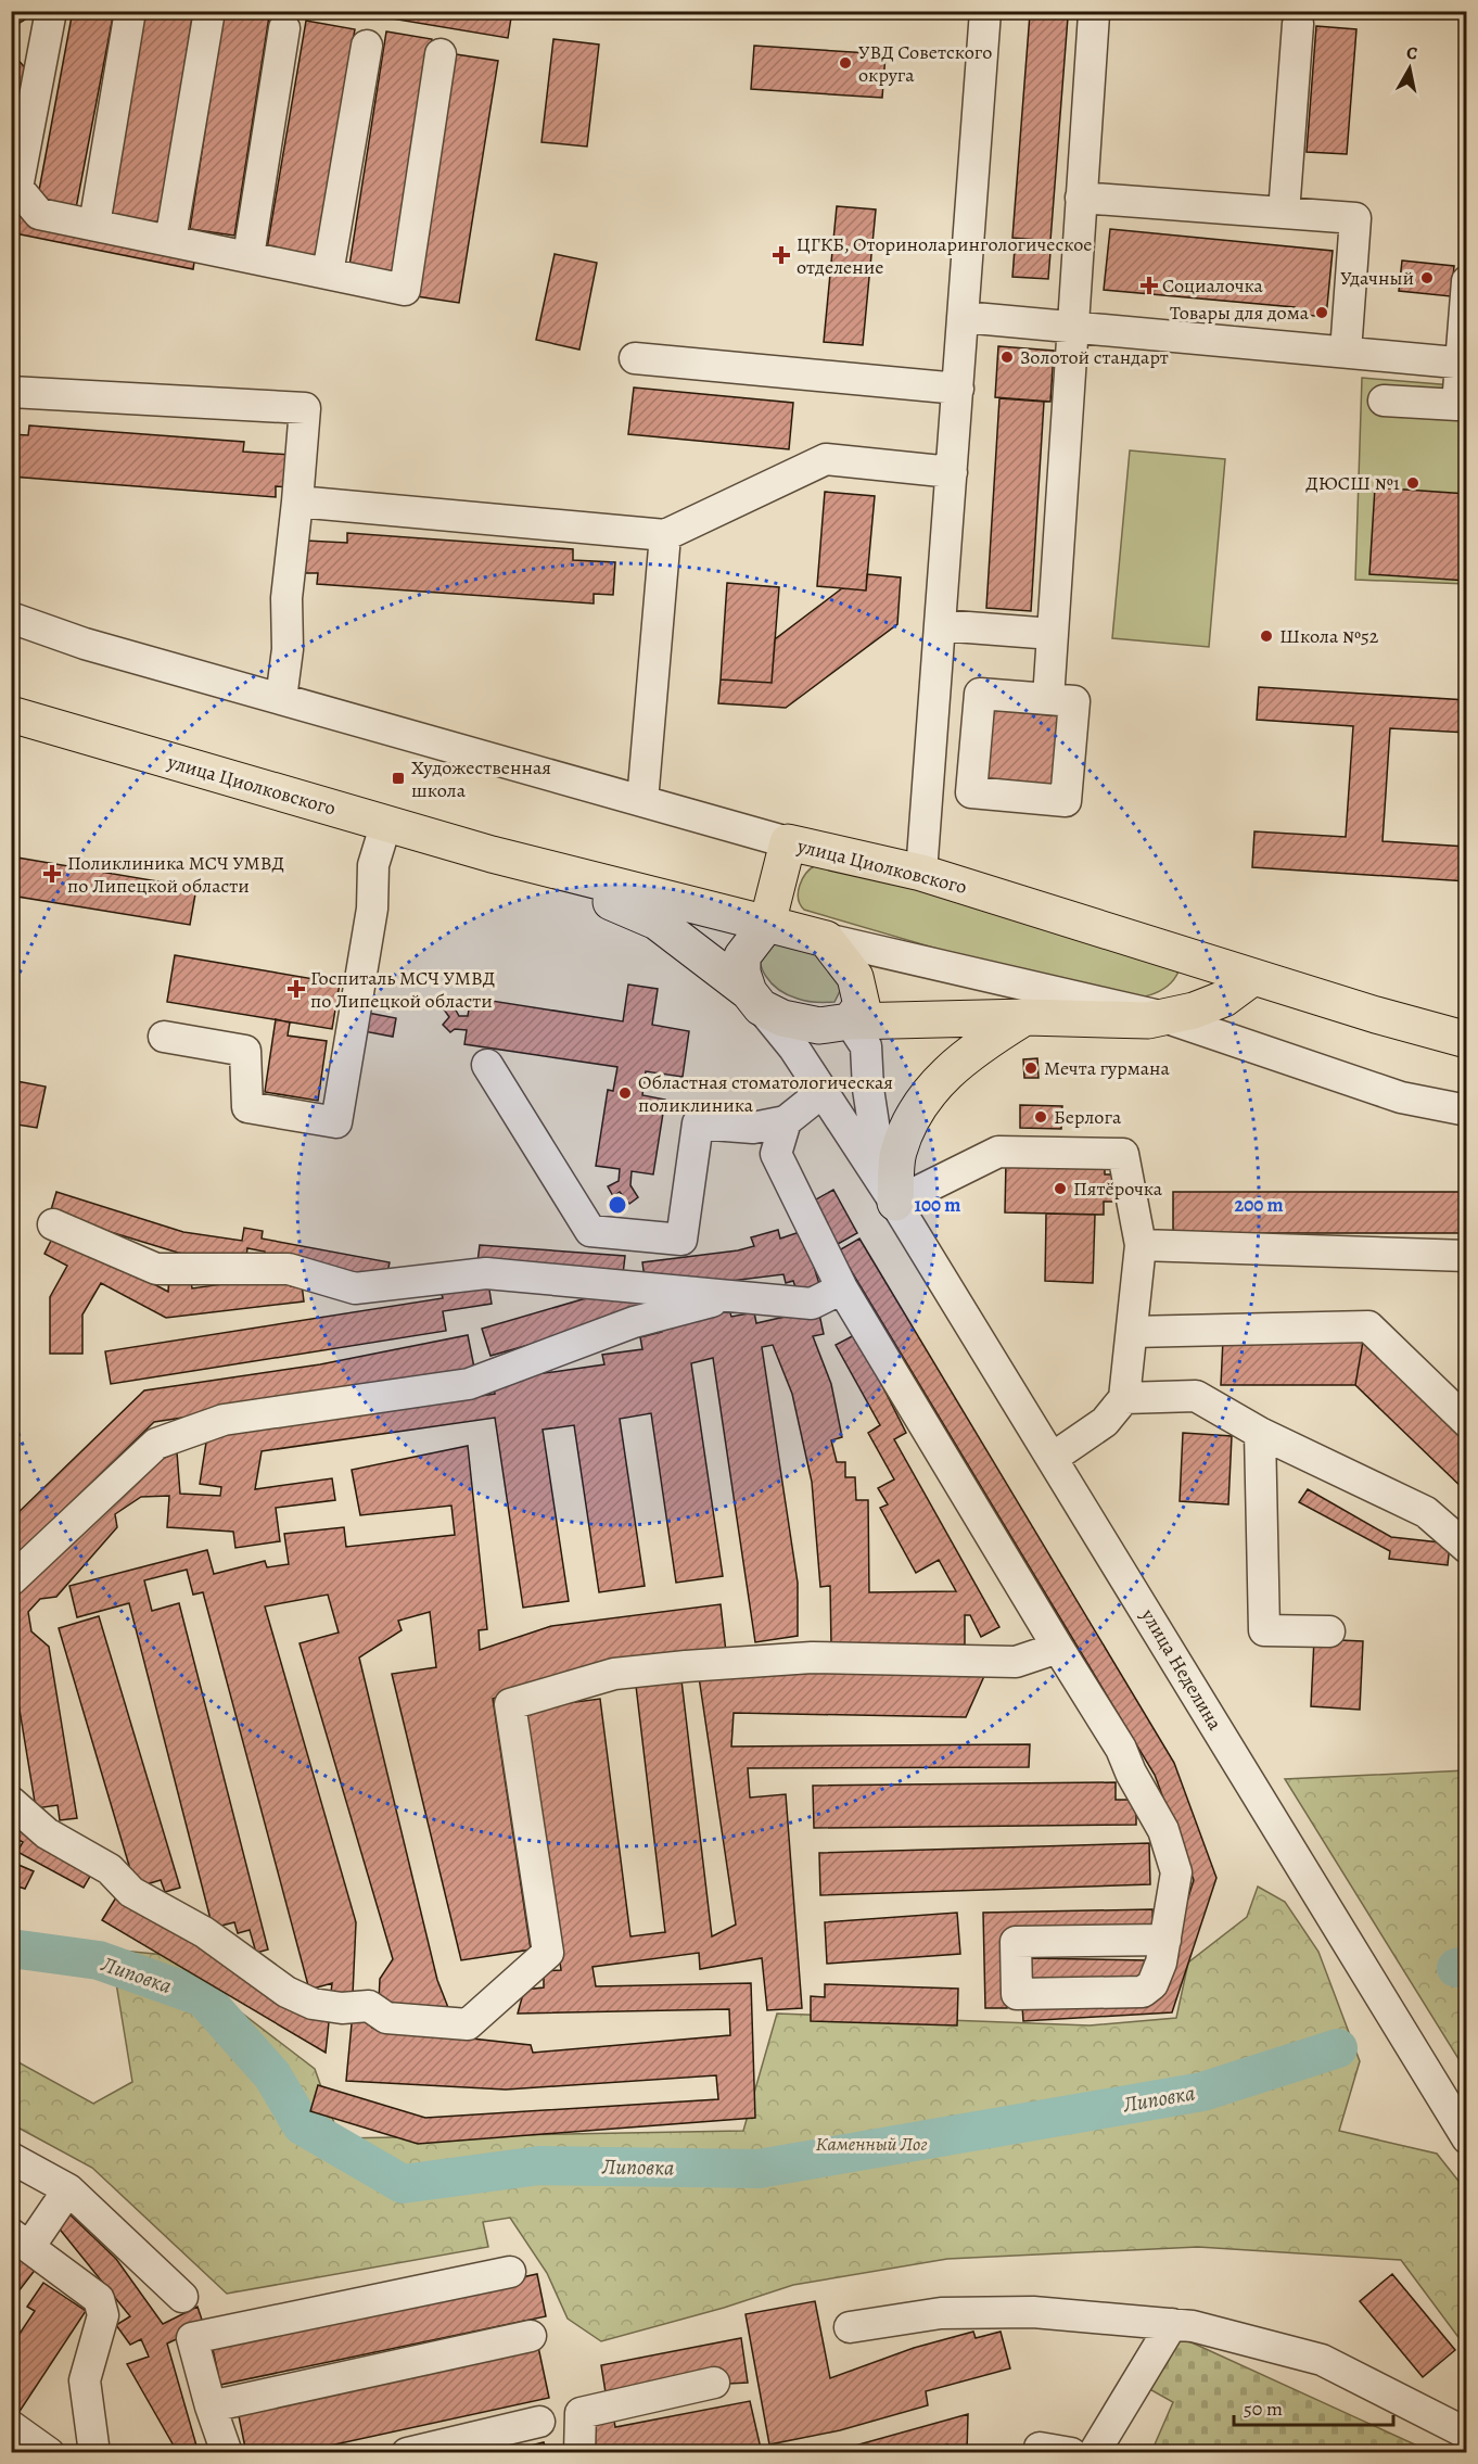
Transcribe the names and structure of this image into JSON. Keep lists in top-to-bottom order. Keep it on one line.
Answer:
{"streets":{"main road":["улица Циолковского"],"street":["улица Неделина"]},"crossings":[["улица Циолковского","улица Неделина"]],"water":["Липовка"],"parks":["Каменный Лог"],"places":{"other":["УВД Советского округа","Удачный","Товары для дома","Золотой стандарт","ДЮСШ №1","Школа №52","Мечта гурмана","Областная стоматологическая поликлиника","Берлога","Пятёрочка"],"health":["ЦГКБ, Оториноларингологическое отделение","Социалочка","Поликлиника МСЧ УМВД по Липецкой области","Госпиталь МСЧ УМВД по Липецкой области"],"transit":["Художественная школа"]},"scale_bar":"50 m","north":"top","rings":["100 m","200 m"]}
